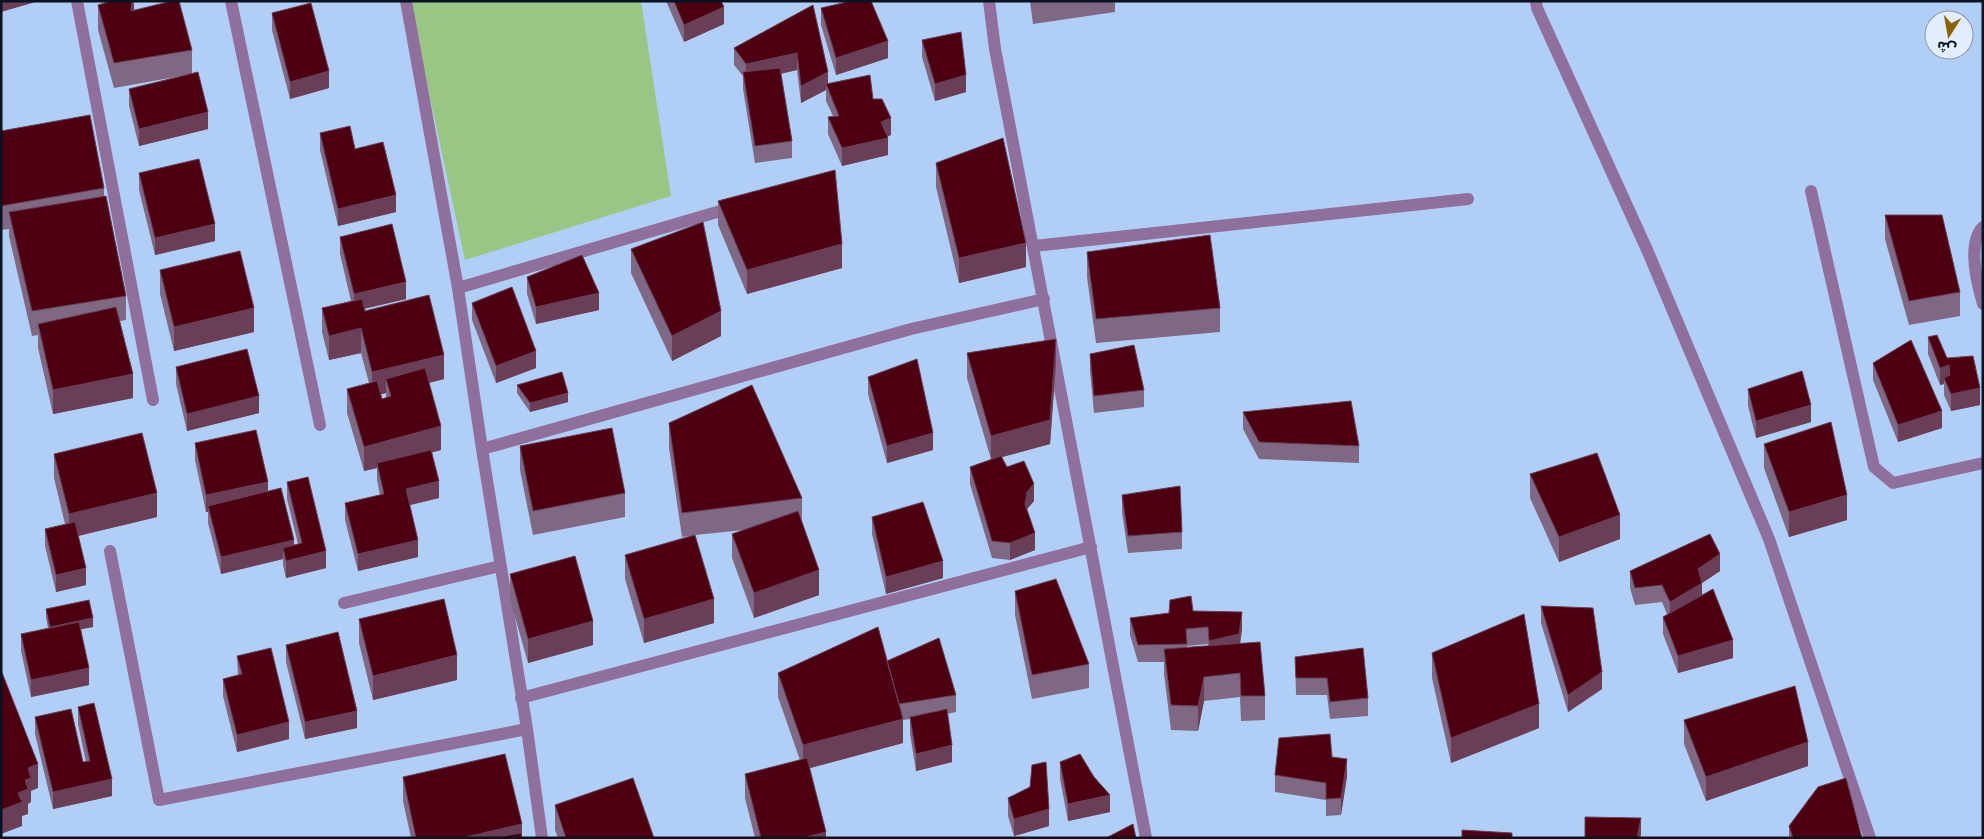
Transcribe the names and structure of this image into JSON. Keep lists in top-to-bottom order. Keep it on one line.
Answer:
{"north":"bottom"}
